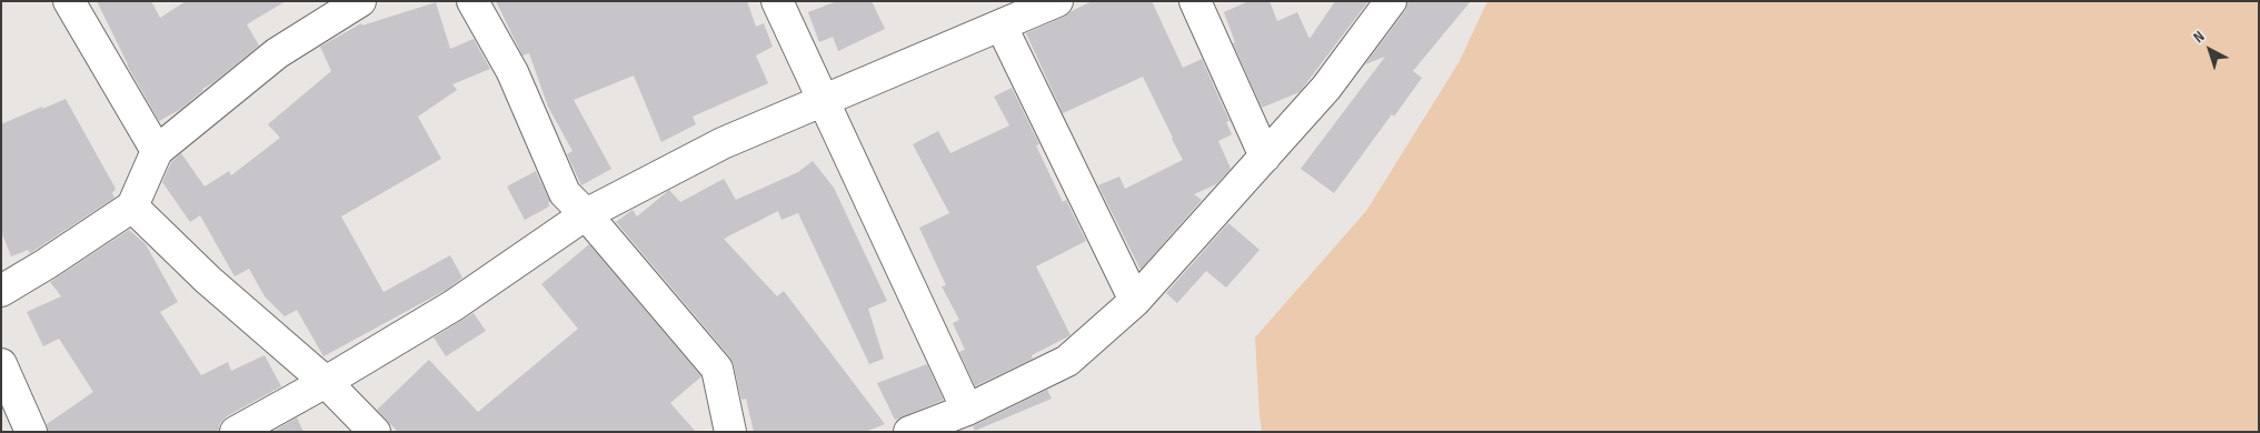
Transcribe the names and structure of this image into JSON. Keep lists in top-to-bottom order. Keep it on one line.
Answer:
{"north":"top left"}
